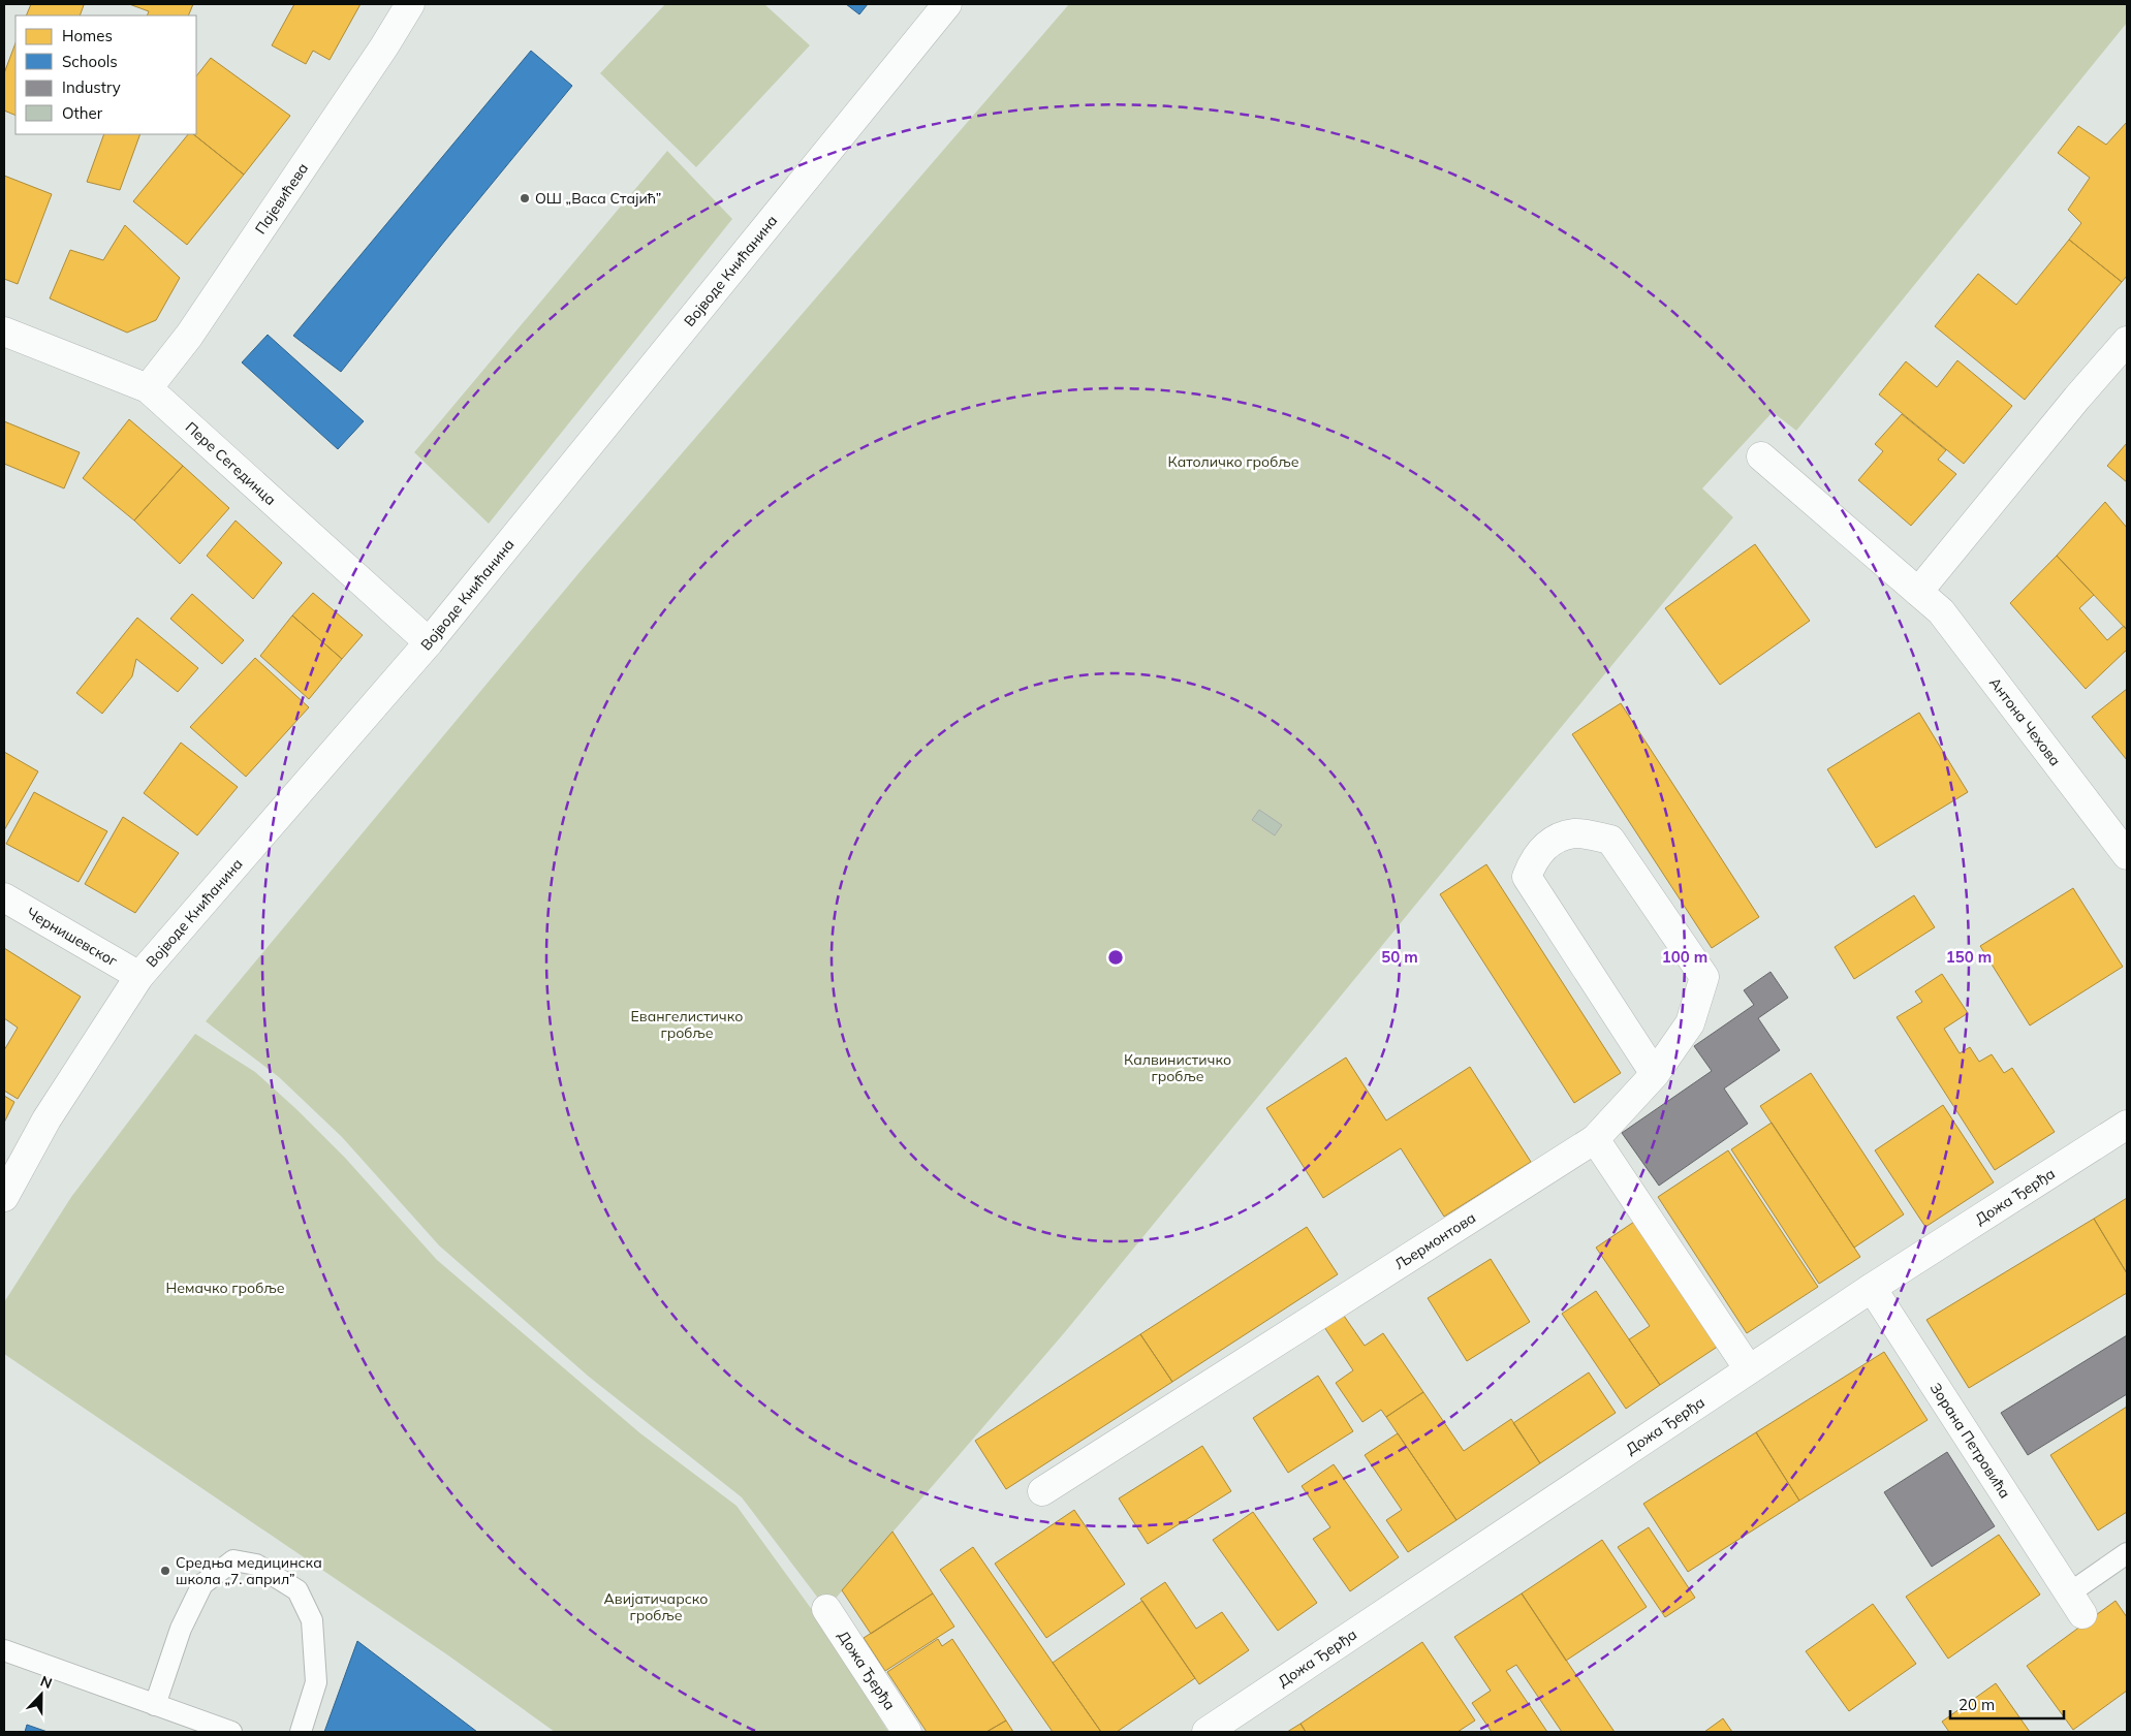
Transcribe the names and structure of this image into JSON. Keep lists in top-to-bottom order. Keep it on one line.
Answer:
{"streets":{"street":["Пајевићева","Војводе Книћанина","Пере Сегединца","Антона Чехова","Чернишевског","Дожа Ђерђа","Љермонтова","Зорана Петровића"]},"crossings":[["Пајевићева","Пере Сегединца"],["Војводе Книћанина","Пере Сегединца"],["Војводе Книћанина","Чернишевског"],["Дожа Ђерђа","Зорана Петровића"]],"parks":["Католичко гробље","Евангелистичко гробље","Калвинистичко гробље","Немачко гробље","Авијатичарско гробље"],"places":["ОШ „Васа Стајић”","Средња медицинска школа „7. април”"],"legend":["Homes","Schools","Industry","Other"],"scale_bar":"20 m","north":"top","rings":["50 m","100 m","150 m"]}
